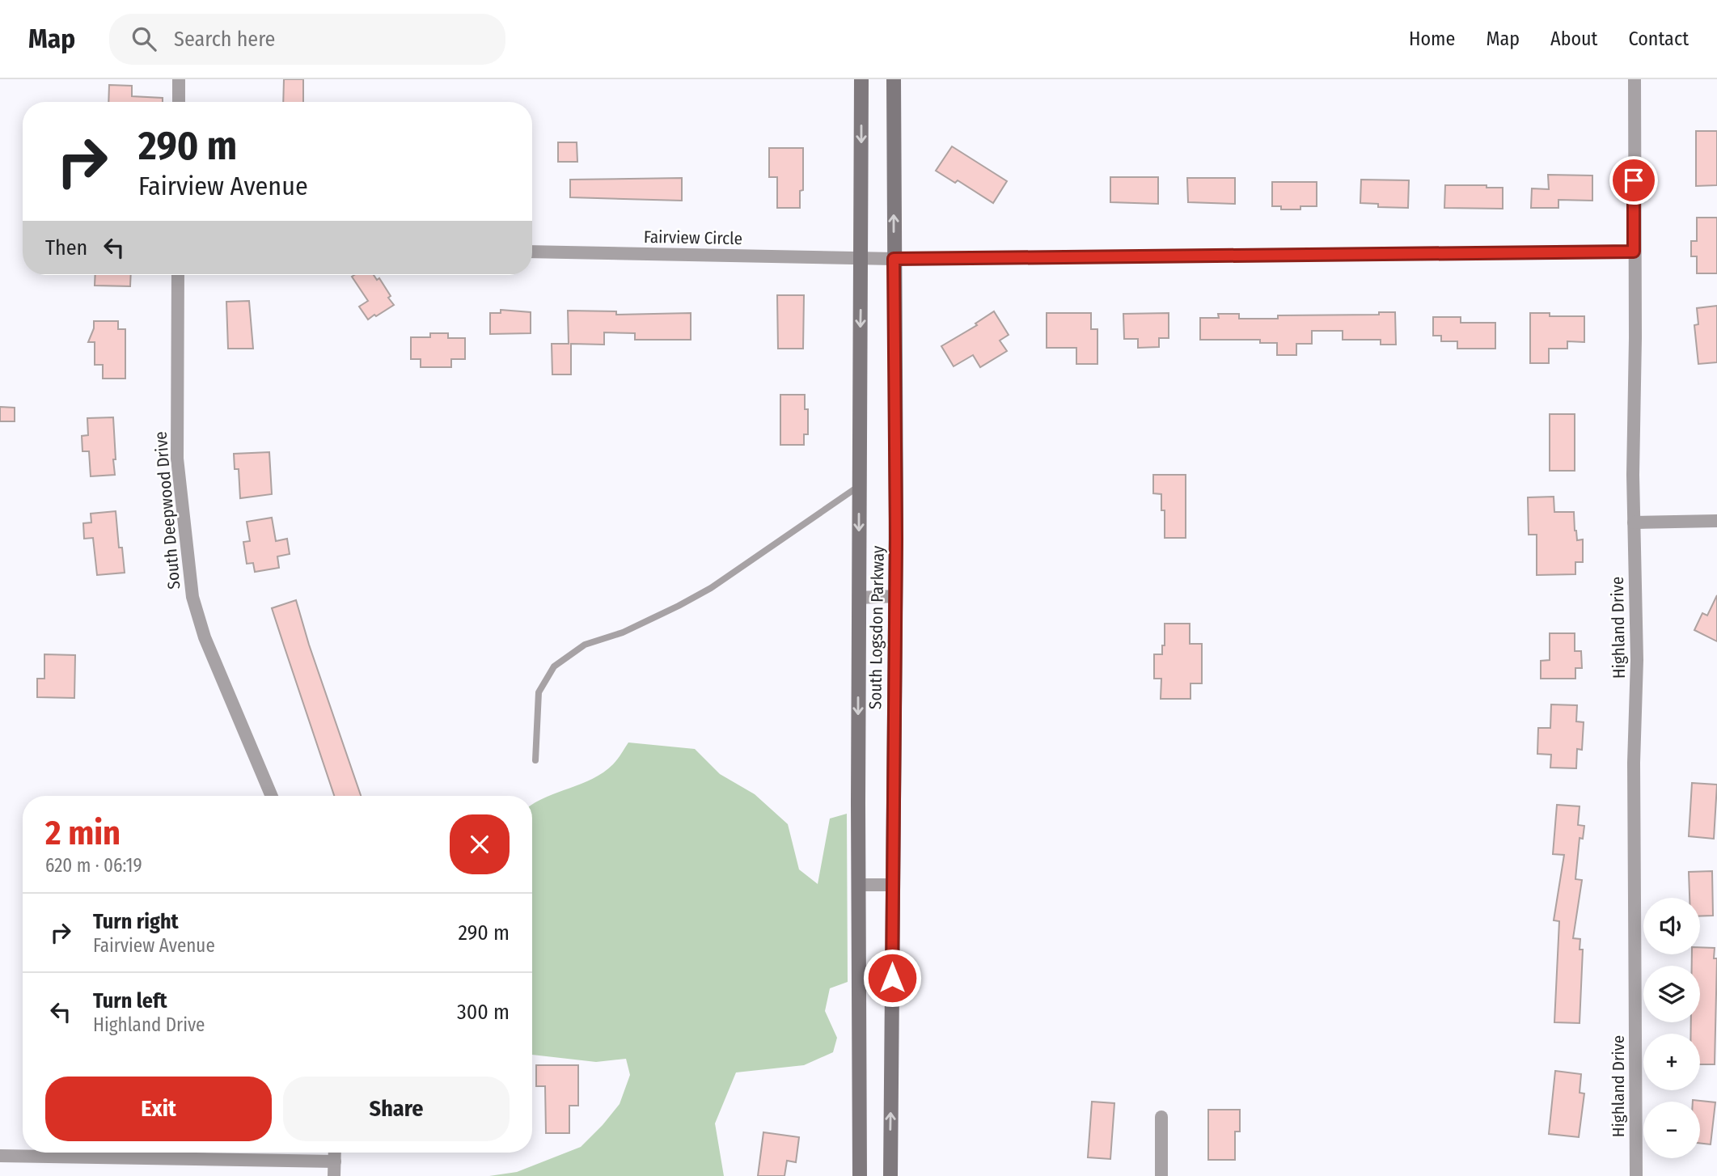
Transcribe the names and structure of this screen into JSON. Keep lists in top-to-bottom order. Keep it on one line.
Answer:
{"streets":{"main road":["South Logsdon Parkway"],"street":["Fairview Circle","South Deepwood Drive","Highland Drive"]},"crossings":[["Fairview Circle","South Logsdon Parkway"],["Fairview Circle","Highland Drive"]],"page":{"header":"Map","search":"Search here","nav":["Home","Map","About","Contact"],"turn":["290 m","Fairview Avenue"],"then":"Then","heading":["2 min","620 m · 06:19"],"list":[{"name":"Turn right","note":"Fairview Avenue","value":"290 m"},{"name":"Turn left","note":"Highland Drive","value":"300 m"}],"map_buttons":["+","−"],"buttons":["Exit","Share"]}}
